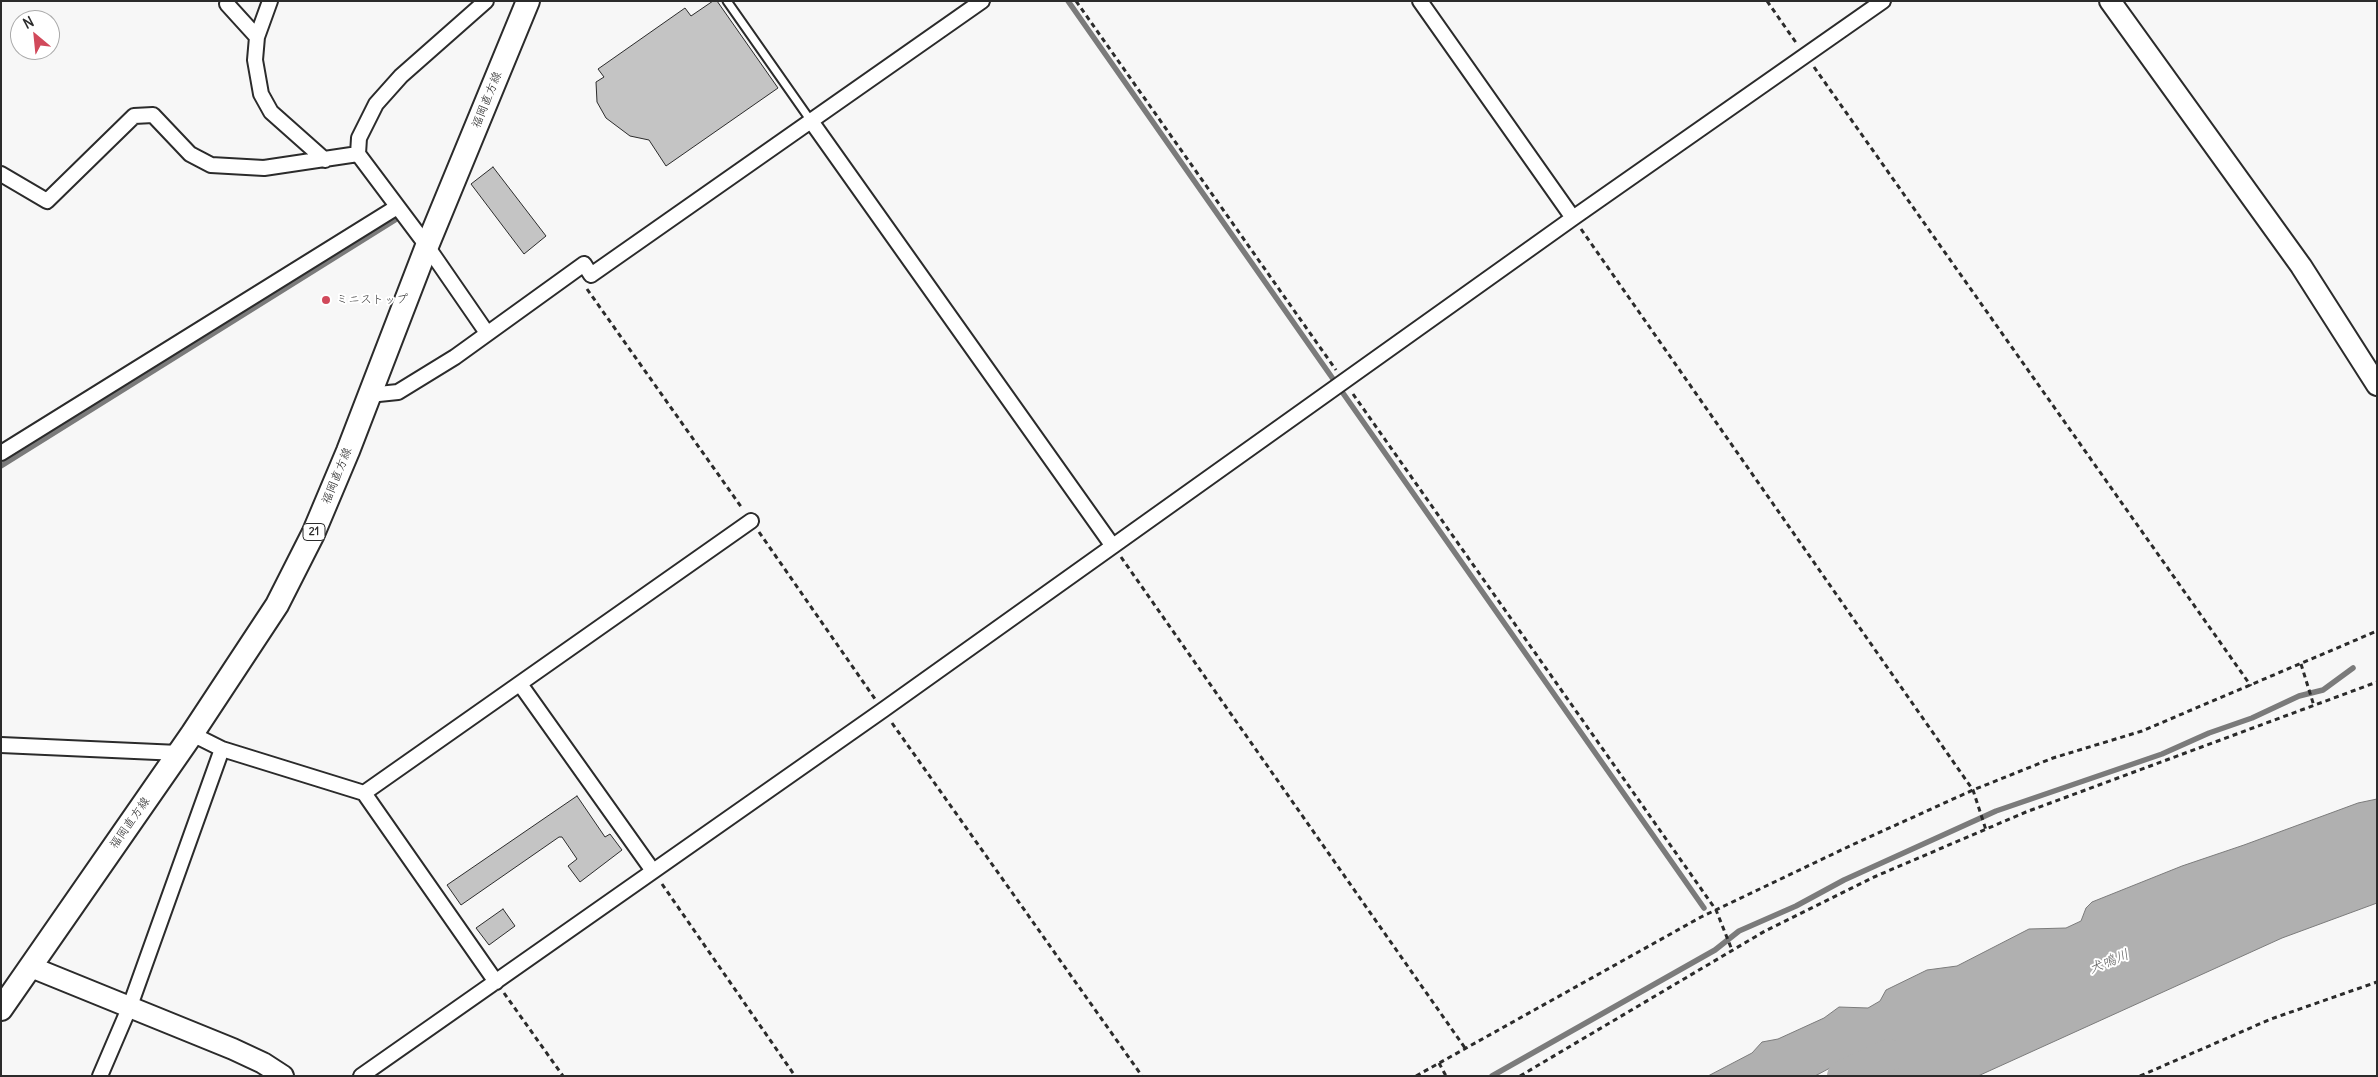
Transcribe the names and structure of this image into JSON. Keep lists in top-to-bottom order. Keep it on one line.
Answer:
{"streets":{"main road":["福岡直方線","21"]},"water":["犬鳴川"],"places":["ミニストップ"],"north":"top left"}
